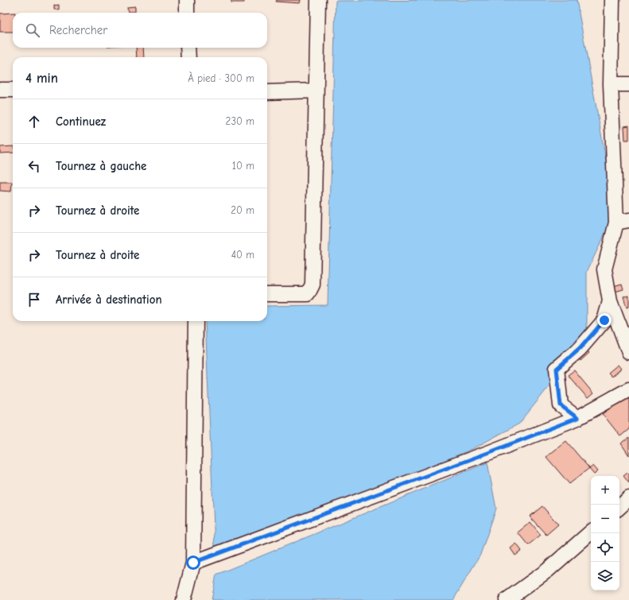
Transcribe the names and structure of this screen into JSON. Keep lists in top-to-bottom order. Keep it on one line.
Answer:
{"page":{"search":"Rechercher","heading":["4 min","À pied · 300 m"],"list":[["Continuez","230 m"],["Tournez à gauche","10 m"],["Tournez à droite","20 m"],["Tournez à droite","40 m"],"Arrivée à destination"],"map_buttons":["+","−"]}}
